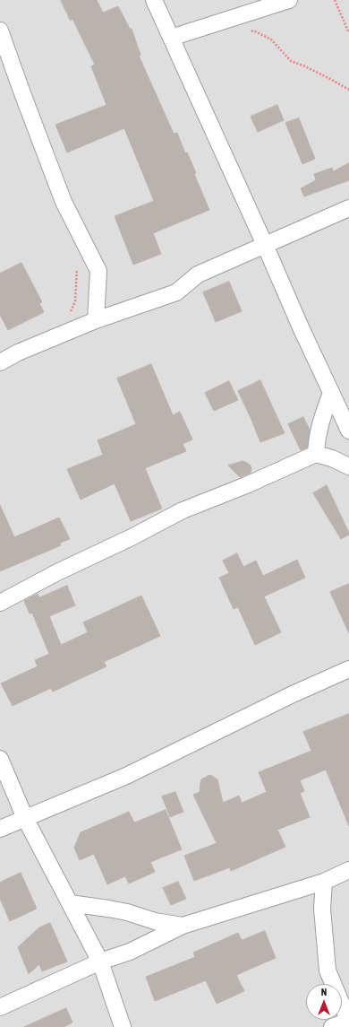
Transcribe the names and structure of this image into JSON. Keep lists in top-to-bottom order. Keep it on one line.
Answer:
{"north":"top"}
